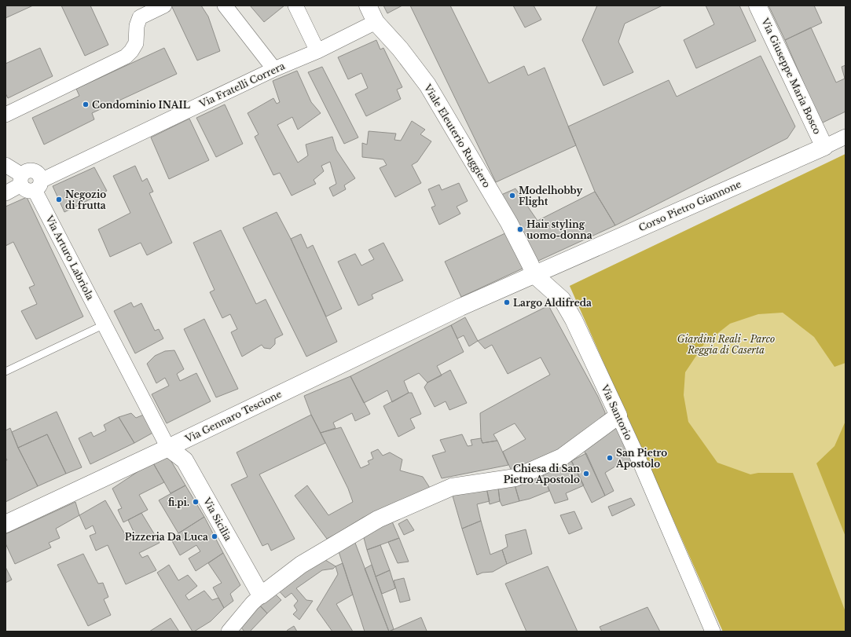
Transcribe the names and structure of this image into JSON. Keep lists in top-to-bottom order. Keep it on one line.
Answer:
{"streets":{"street":["Via Giuseppe Maria Bosco","Via Fratelli Correra","Viale Eleuterio Ruggiero","Corso Pietro Giannone","Via Arturo Labriola","Via Santorio","Via Gennaro Tescione","Via Sicilia"]},"crossings":[["Via Giuseppe Maria Bosco","Corso Pietro Giannone"],["Via Fratelli Correra","Viale Eleuterio Ruggiero"],["Via Fratelli Correra","Via Arturo Labriola"],["Viale Eleuterio Ruggiero","Corso Pietro Giannone"],["Viale Eleuterio Ruggiero","Via Santorio"],["Viale Eleuterio Ruggiero","Via Gennaro Tescione"],["Corso Pietro Giannone","Via Santorio"],["Corso Pietro Giannone","Via Gennaro Tescione"],["Via Arturo Labriola","Via Gennaro Tescione"],["Via Arturo Labriola","Via Sicilia"],["Via Santorio","Via Gennaro Tescione"],["Via Gennaro Tescione","Via Sicilia"]],"parks":["Giardini Reali - Parco Reggia di Caserta"],"places":["Condominio INAIL","Modelhobby Flight","Negozio di frutta","Hair styling uomo-donna","Largo Aldifreda","San Pietro Apostolo","Chiesa di San Pietro Apostolo","fi.pi.","Pizzeria Da Luca"]}
